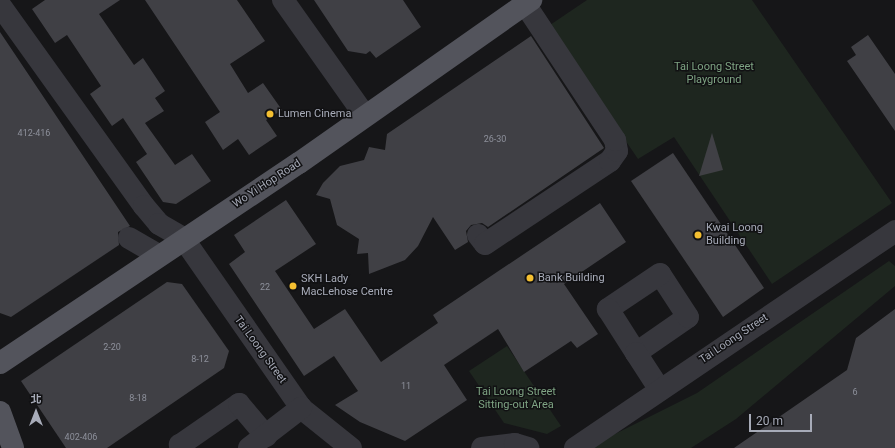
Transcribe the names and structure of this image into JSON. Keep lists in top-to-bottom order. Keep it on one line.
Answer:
{"streets":{"main road":["Wo Yi Hop Road"],"street":["Tai Loong Street"]},"crossings":[["Wo Yi Hop Road","Tai Loong Street"]],"parks":["Tai Loong Street Playground","Tai Loong Street Sitting-out Area"],"places":["Lumen Cinema","Kwai Loong Building","Bank Building","SKH Lady MacLehose Centre"],"house_numbers":["412-416","26-30","22","2-20","8-12","11","6","8-18","402-406"],"scale_bar":"20 m","north":"top"}
